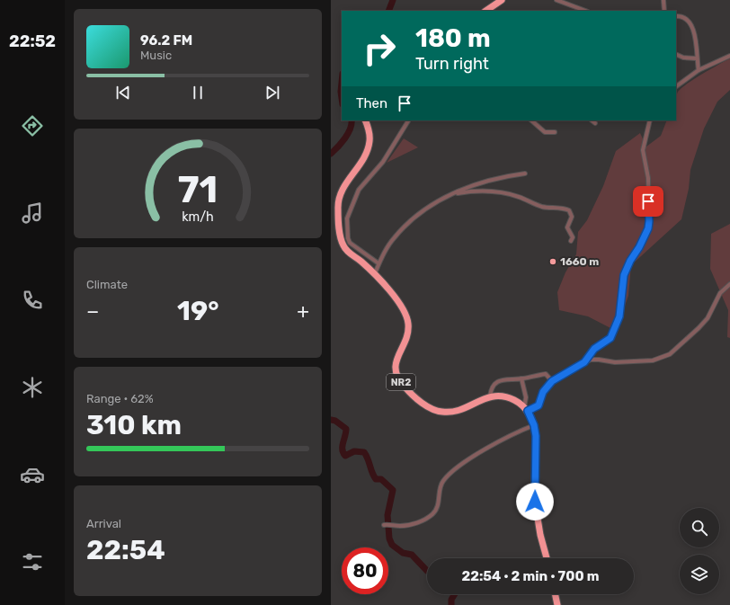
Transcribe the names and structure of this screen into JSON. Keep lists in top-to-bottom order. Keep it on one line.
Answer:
{"streets":{"highway":["NR2"]},"places":["1660 m"],"page":{"tabs":"22:52","turn":["180 m","Turn right"],"song":["96.2 FM","Music"],"then":"Then","tile":["Climate",["Range · 62%","310 km"],["Arrival","22:54"]],"heat":["−","19°","+"],"limit":"80","trip":"22:54 · 2 min · 700 m","gauge":["71","km/h"]}}
